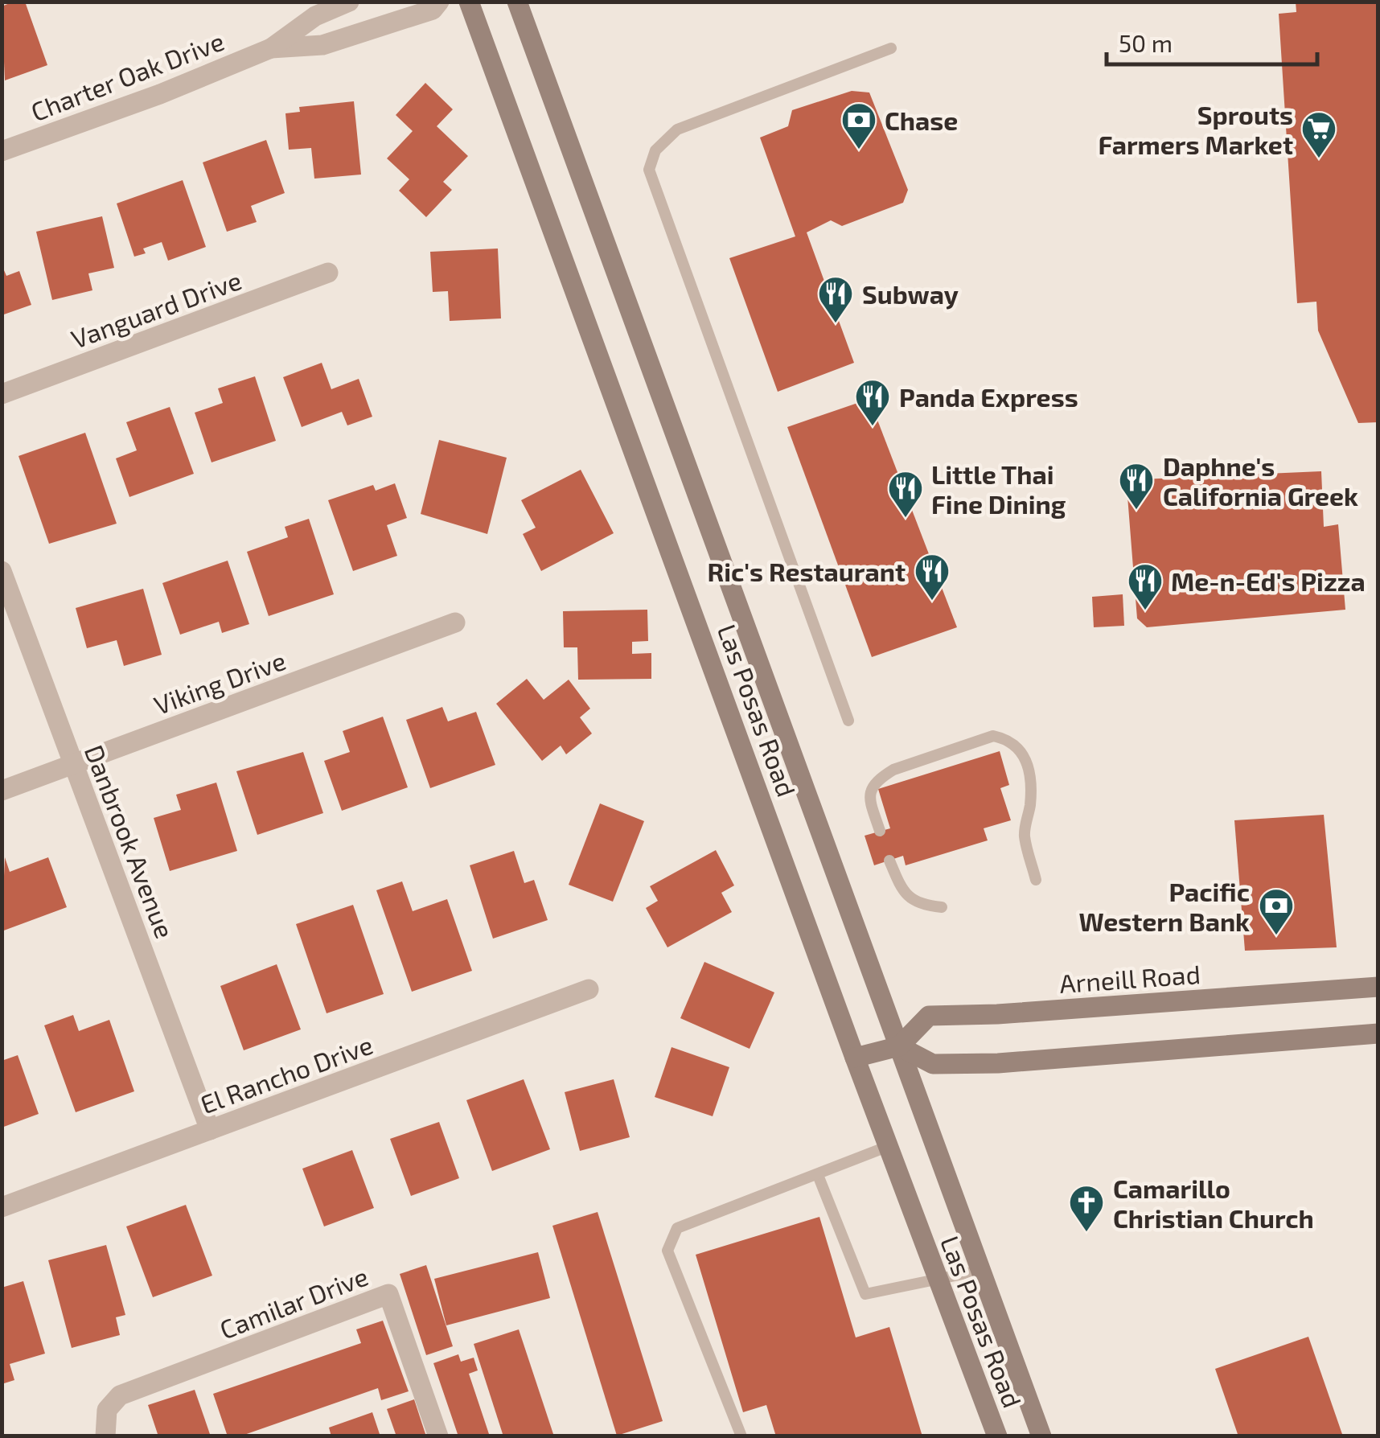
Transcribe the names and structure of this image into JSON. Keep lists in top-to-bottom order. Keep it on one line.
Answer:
{"streets":{"main road":["Las Posas Road","Arneill Road"],"street":["Charter Oak Drive","Vanguard Drive","Viking Drive","Danbrook Avenue","El Rancho Drive","Camilar Drive"]},"crossings":[["Viking Drive","Danbrook Avenue"],["Las Posas Road","Arneill Road"],["Danbrook Avenue","El Rancho Drive"]],"places":{"bank":["Chase","Pacific Western Bank"],"supermarket":["Sprouts Farmers Market"],"restaurant":["Subway","Panda Express","Daphne's California Greek","Little Thai Fine Dining","Ric's Restaurant","Me-n-Ed's Pizza"],"church":["Camarillo Christian Church"]},"scale_bar":"50 m"}
